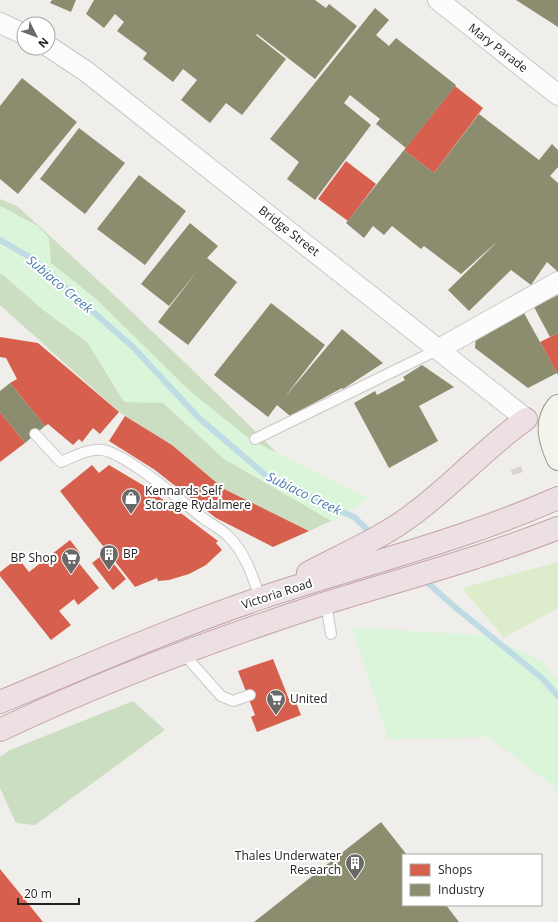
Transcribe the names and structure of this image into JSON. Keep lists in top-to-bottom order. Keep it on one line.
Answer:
{"streets":{"highway":["Victoria Road"],"street":["Mary Parade","Bridge Street"]},"water":["Subiaco Creek"],"places":{"shop":["Kennards Self Storage Rydalmere"],"building":["BP","Thales Underwater Research"],"supermarket":["BP Shop","United"]},"legend":["Shops","Industry"],"scale_bar":"20 m","north":"bottom right"}
